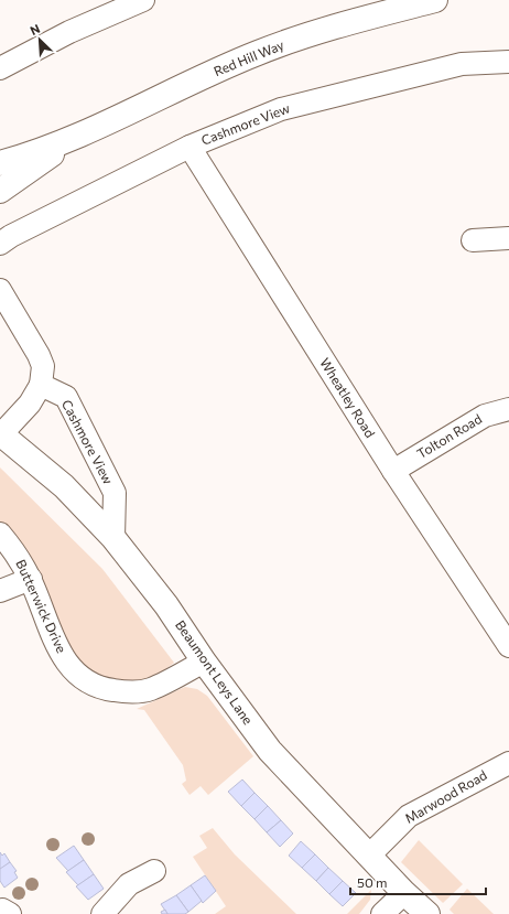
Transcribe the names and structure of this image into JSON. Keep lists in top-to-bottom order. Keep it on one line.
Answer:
{"streets":{"main road":["Red Hill Way","Beaumont Leys Lane"],"street":["Cashmore View","Wheatley Road","Tolton Road","Butterwick Drive","Marwood Road"]},"crossings":[["Cashmore View","Wheatley Road"],["Cashmore View","Beaumont Leys Lane"],["Wheatley Road","Tolton Road"],["Butterwick Drive","Beaumont Leys Lane"],["Beaumont Leys Lane","Marwood Road"]],"scale_bar":"50 m","north":"top left"}
